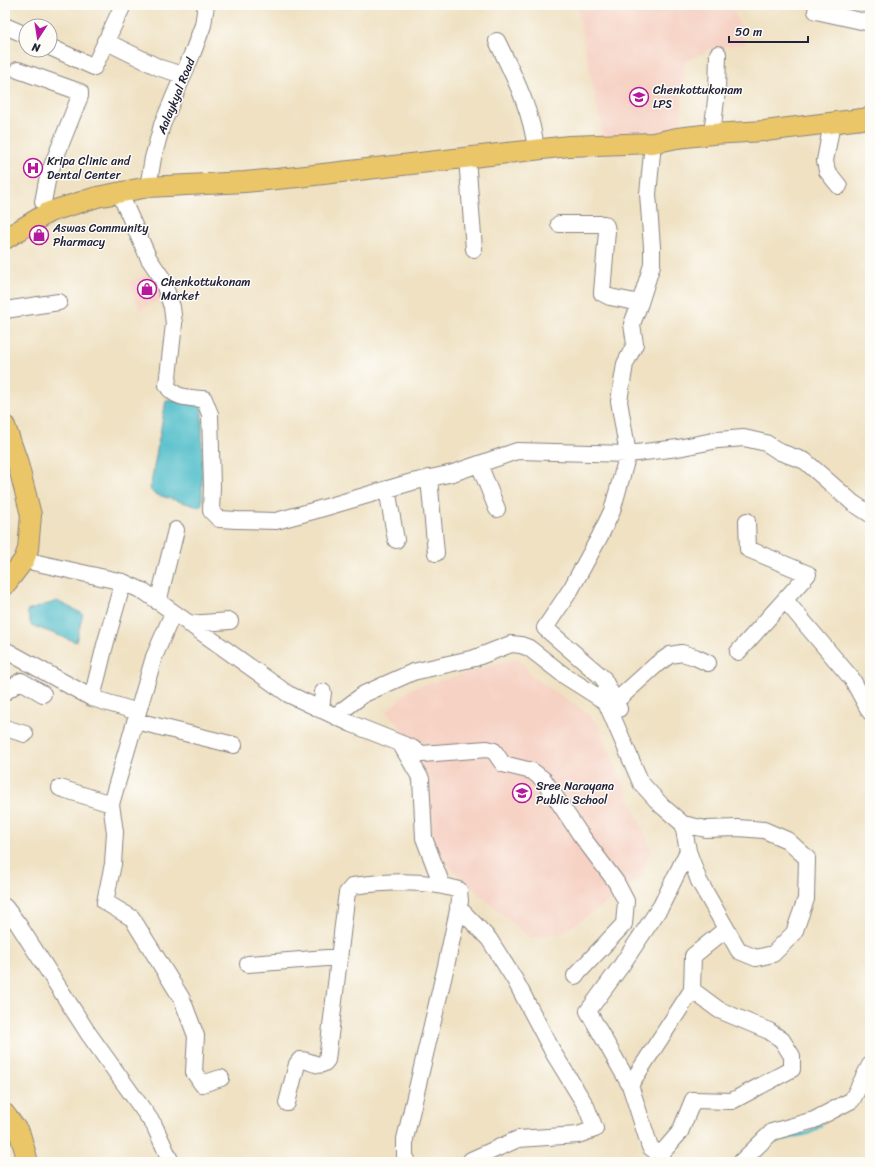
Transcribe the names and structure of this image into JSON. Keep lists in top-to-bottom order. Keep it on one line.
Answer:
{"streets":{"street":["Aalaykyal Road"]},"places":{"school or university":["Chenkottukonam LPS","Sree Narayana Public School"],"hospital":["Kripa Clinic and Dental Center"],"shop":["Aswas Community Pharmacy","Chenkottukonam Market"]},"scale_bar":"50 m","north":"bottom"}
